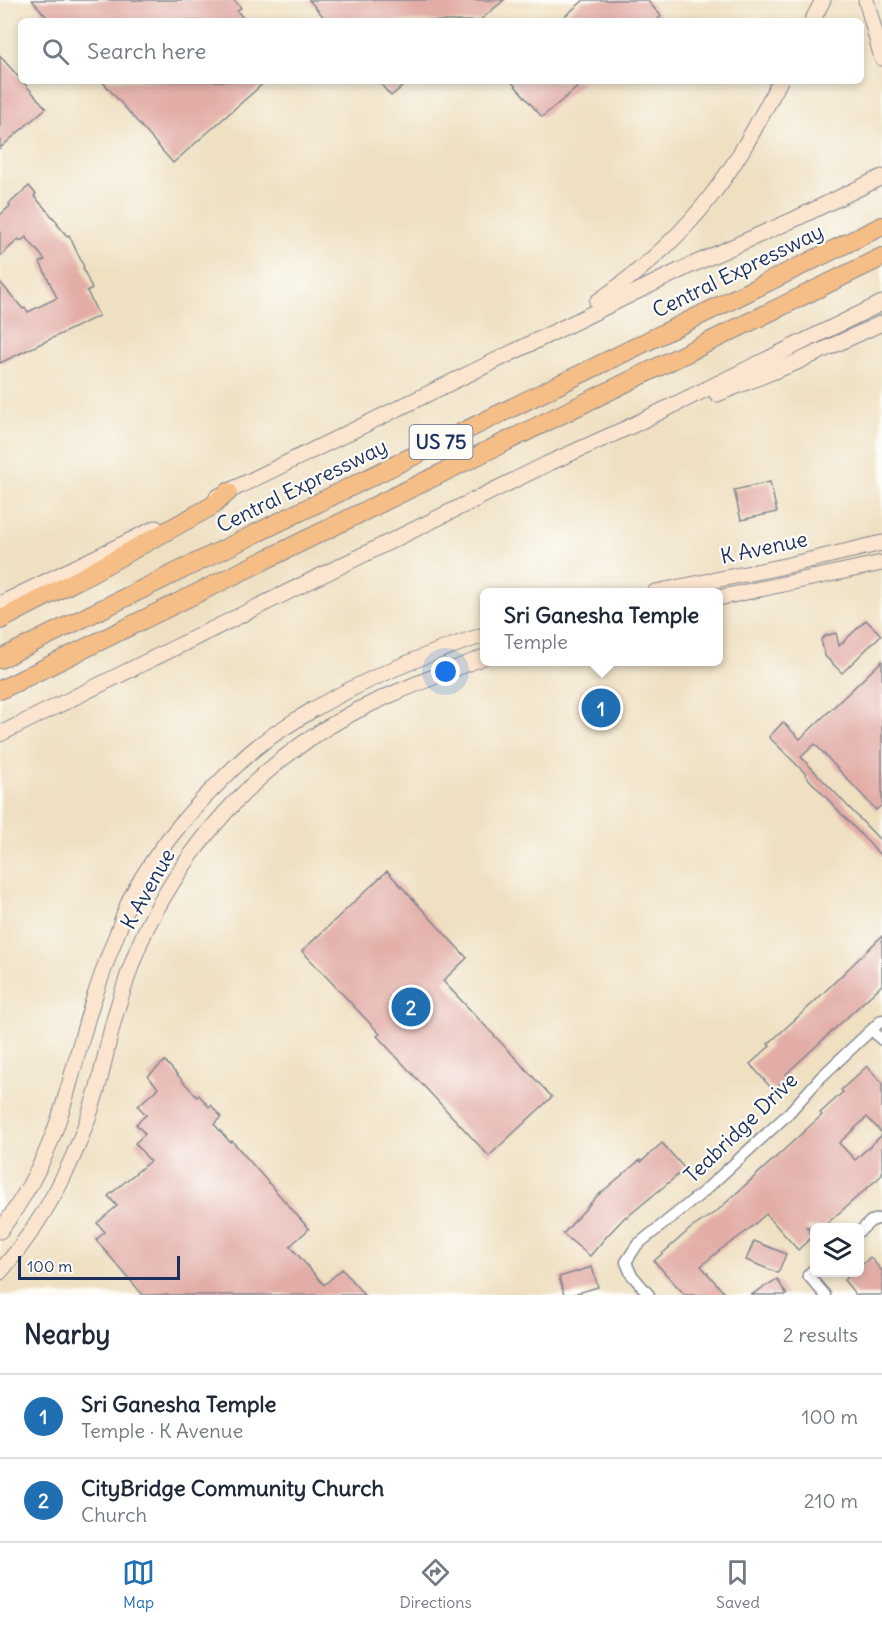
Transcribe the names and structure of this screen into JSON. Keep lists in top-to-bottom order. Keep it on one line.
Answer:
{"streets":{"highway":["Central Expressway","US 75"],"main road":["K Avenue"],"street":["Teabridge Drive"]},"scale_bar":"100 m","page":{"search":"Search here","popup":["Sri Ganesha Temple","Temple"],"pins":["1","2"],"scale":"100 m","heading":["Nearby","2 results"],"list":[{"mark":"1","name":"Sri Ganesha Temple","note":"Temple · K Avenue","value":"100 m"},{"mark":"2","name":"CityBridge Community Church","note":"Church","value":"210 m"}],"nav":["Map","Directions","Saved"]}}
